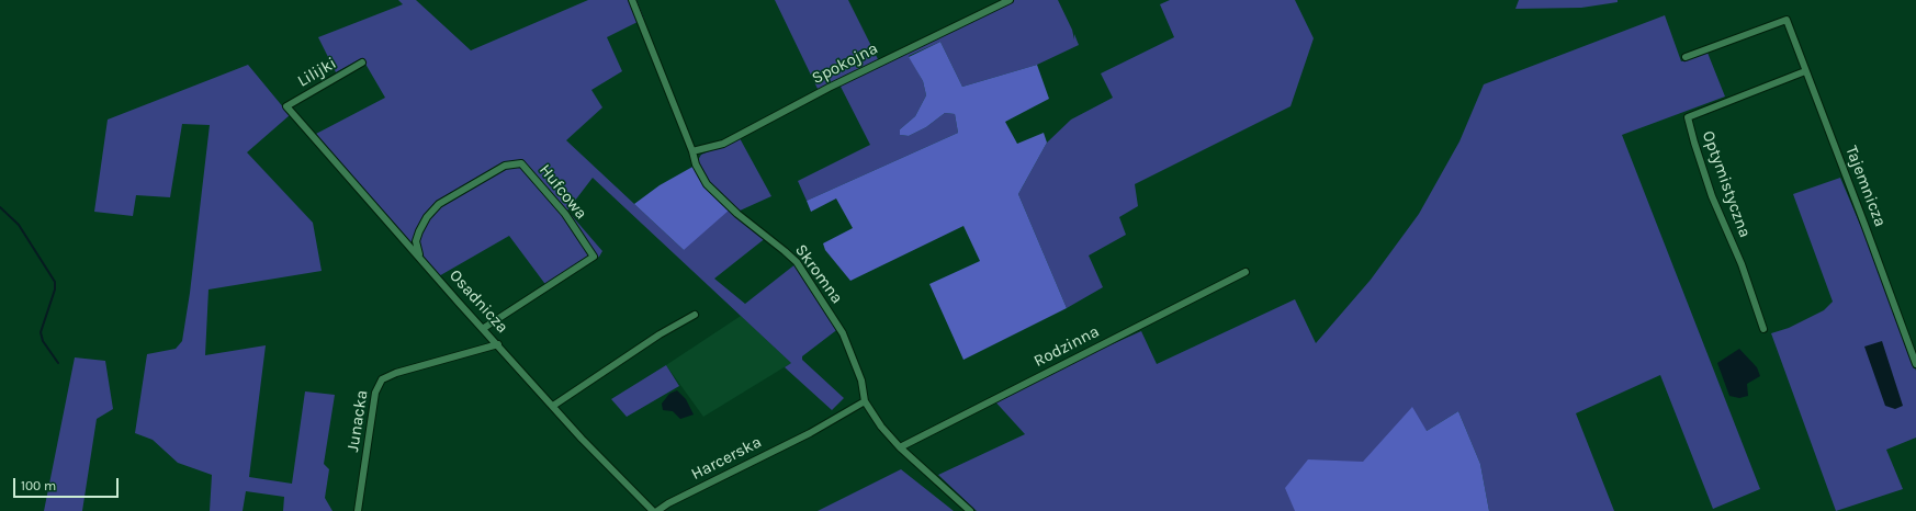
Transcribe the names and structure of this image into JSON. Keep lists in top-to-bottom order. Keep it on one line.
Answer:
{"streets":{"street":["Spokojna","Lilijki","Optymistyczna","Tajemnicza","Hufcowa","Skromna","Osadnicza","Rodzinna","Junacka","Harcerska"]},"crossings":[["Spokojna","Skromna"],["Lilijki","Osadnicza"],["Optymistyczna","Tajemnicza"],["Hufcowa","Osadnicza"],["Skromna","Rodzinna"],["Skromna","Harcerska"],["Osadnicza","Junacka"]],"scale_bar":"100 m"}
